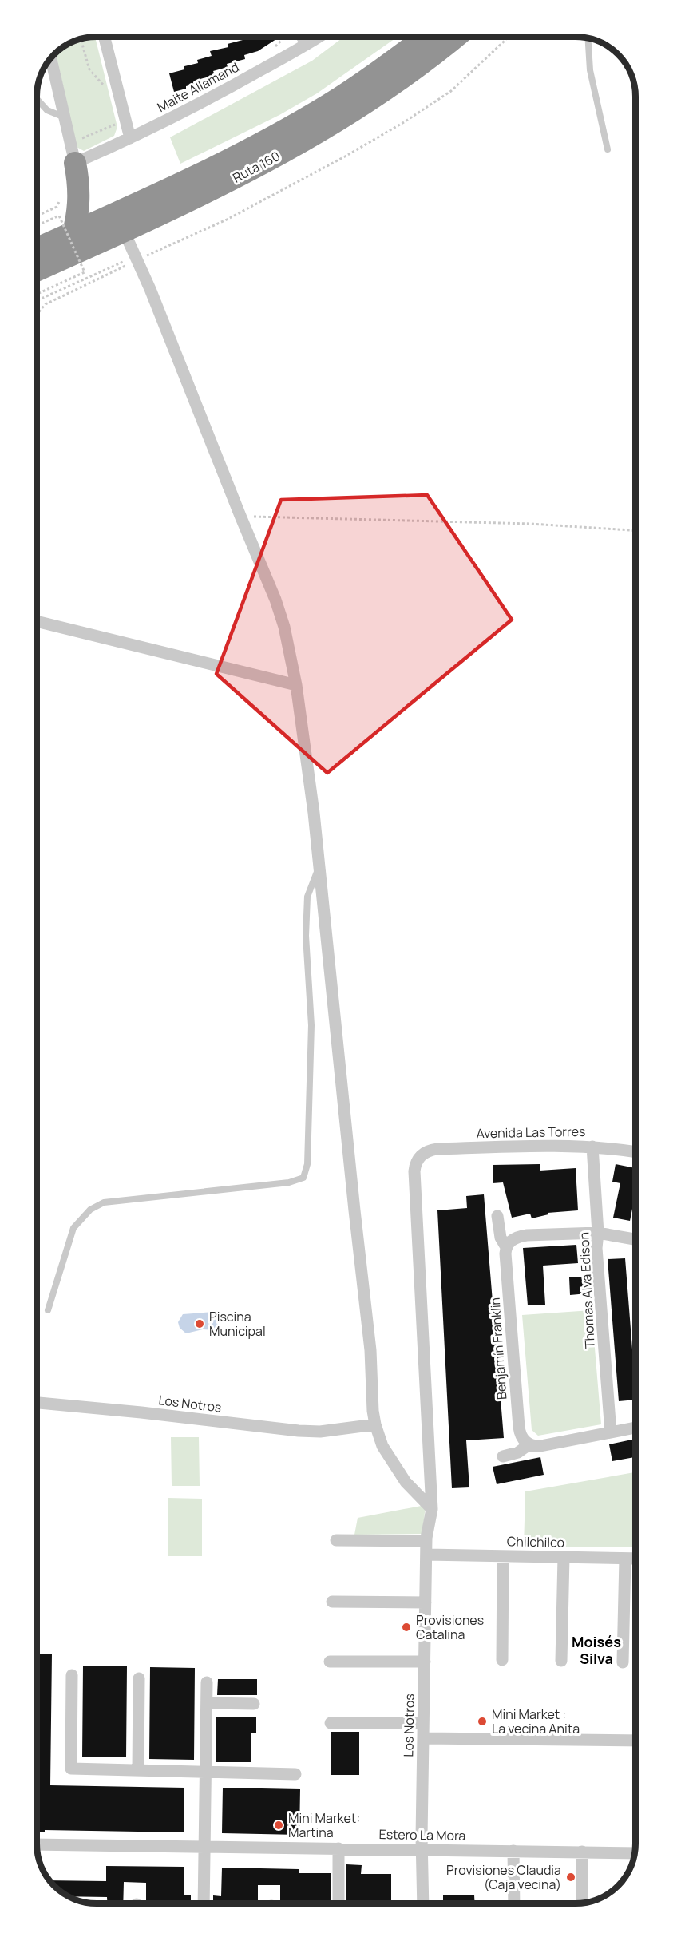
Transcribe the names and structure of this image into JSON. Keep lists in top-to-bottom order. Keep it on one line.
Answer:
{"streets":{"highway":["Ruta 160"],"street":["Maite Allamand","Avenida Las Torres","Thomas Alva Edison","Benjamín Franklin","Los Notros","Chilchilco","Estero La Mora"]},"crossings":[["Avenida Las Torres","Thomas Alva Edison"],["Avenida Las Torres","Los Notros"],["Los Notros","Chilchilco"],["Los Notros","Estero La Mora"]],"districts":["Moisés Silva"],"places":["Piscina Municipal","Provisiones Catalina","Mini Market : La vecina Anita","Mini Market: Martina","Provisiones Claudia (Caja vecina)"]}
